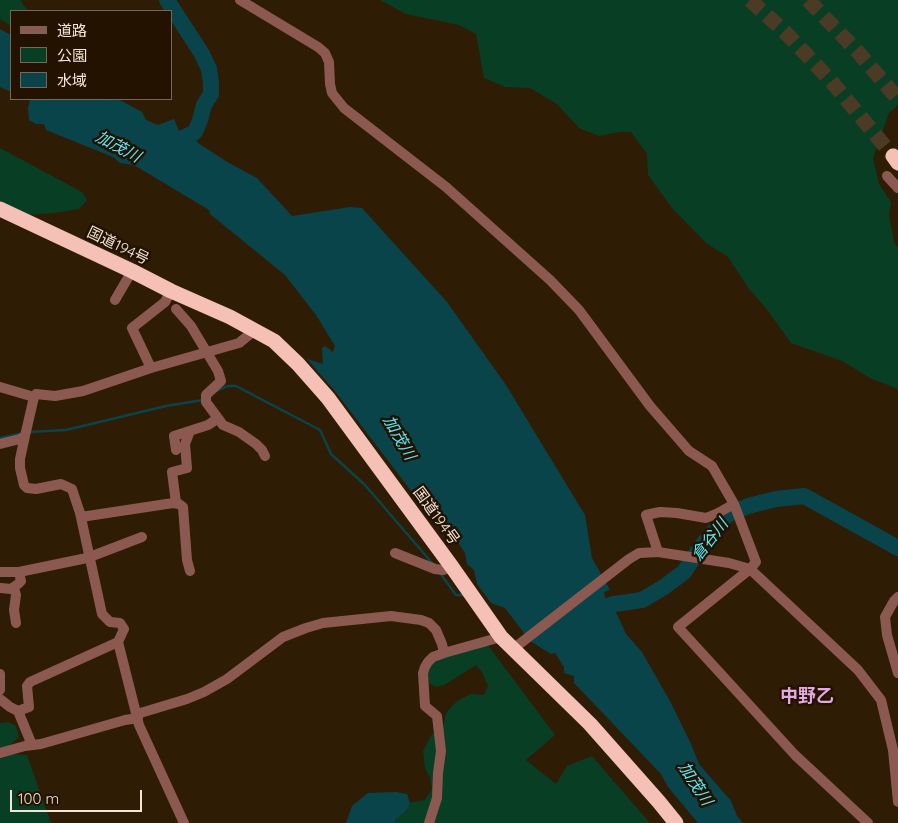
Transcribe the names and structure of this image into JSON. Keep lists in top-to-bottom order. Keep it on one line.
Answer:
{"streets":{"highway":["国道194号"]},"districts":["中野乙"],"water":["加茂川","倉谷川"],"legend":["道路","公園","水域"],"scale_bar":"100 m"}
